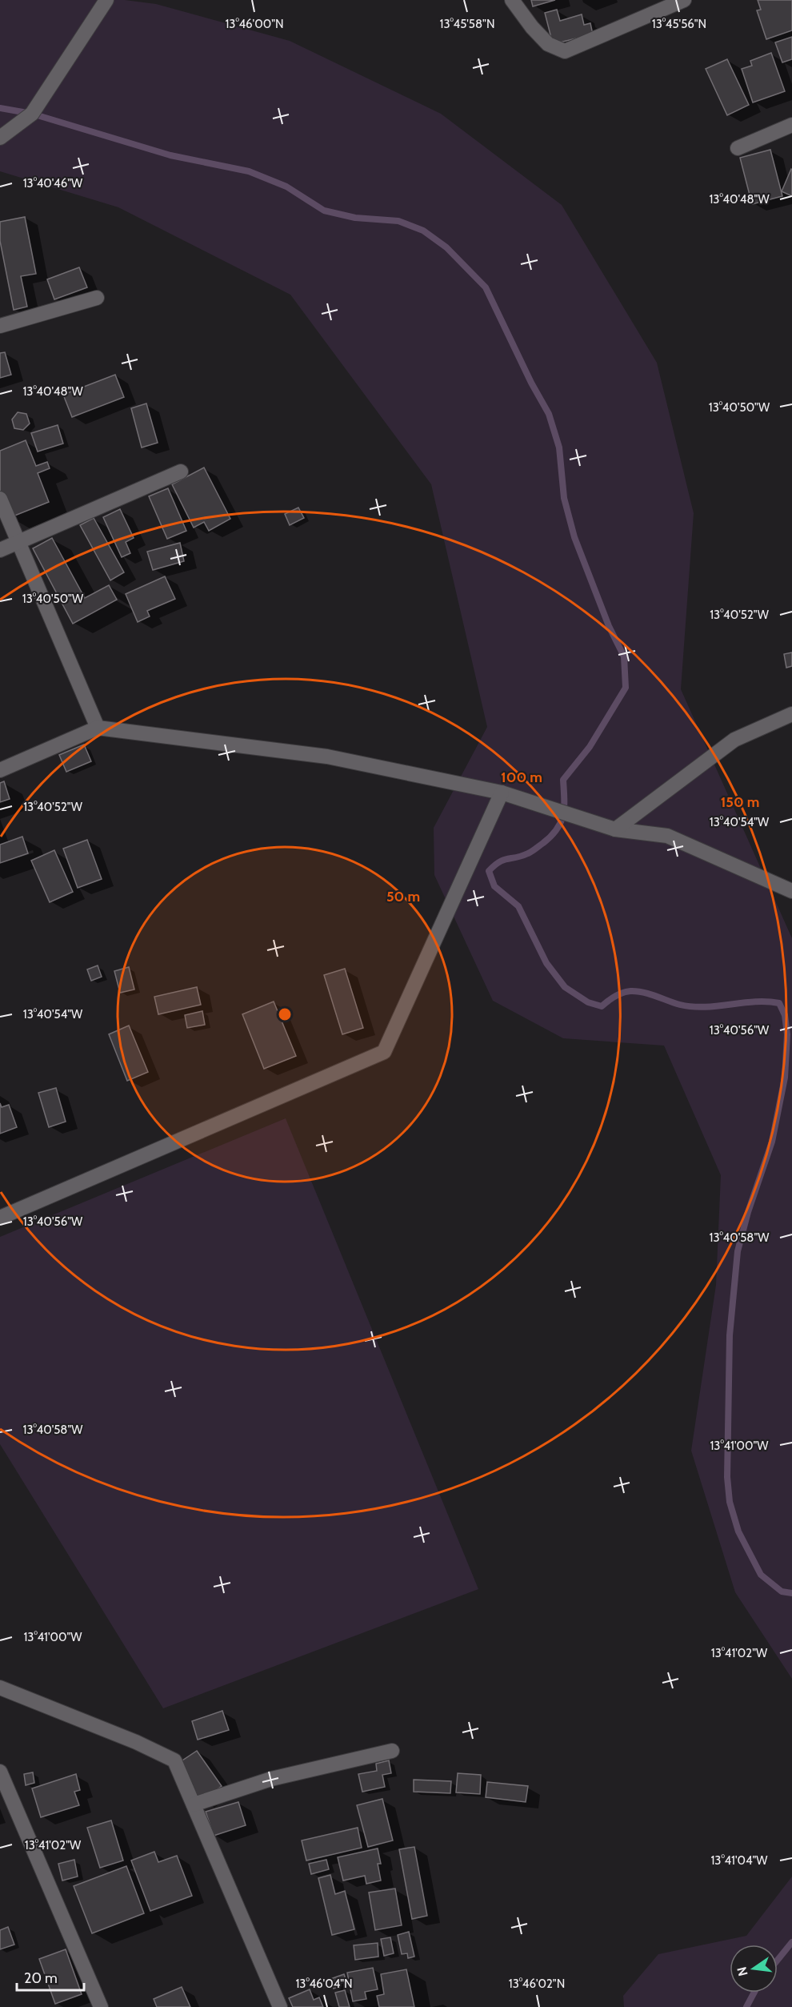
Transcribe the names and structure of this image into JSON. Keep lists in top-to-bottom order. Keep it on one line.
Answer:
{"scale_bar":"20 m","north":"left","coordinates":["13°46'00\"N","13°45'58\"N","13°45'56\"N","13°40'46\"W","13°40'48\"W","13°40'50\"W","13°40'52\"W","13°40'54\"W","13°40'56\"W","13°40'58\"W","13°41'00\"W","13°41'02\"W","13°41'04\"W","13°46'04\"N","13°46'02\"N"],"rings":["100 m","150 m","50 m"]}
